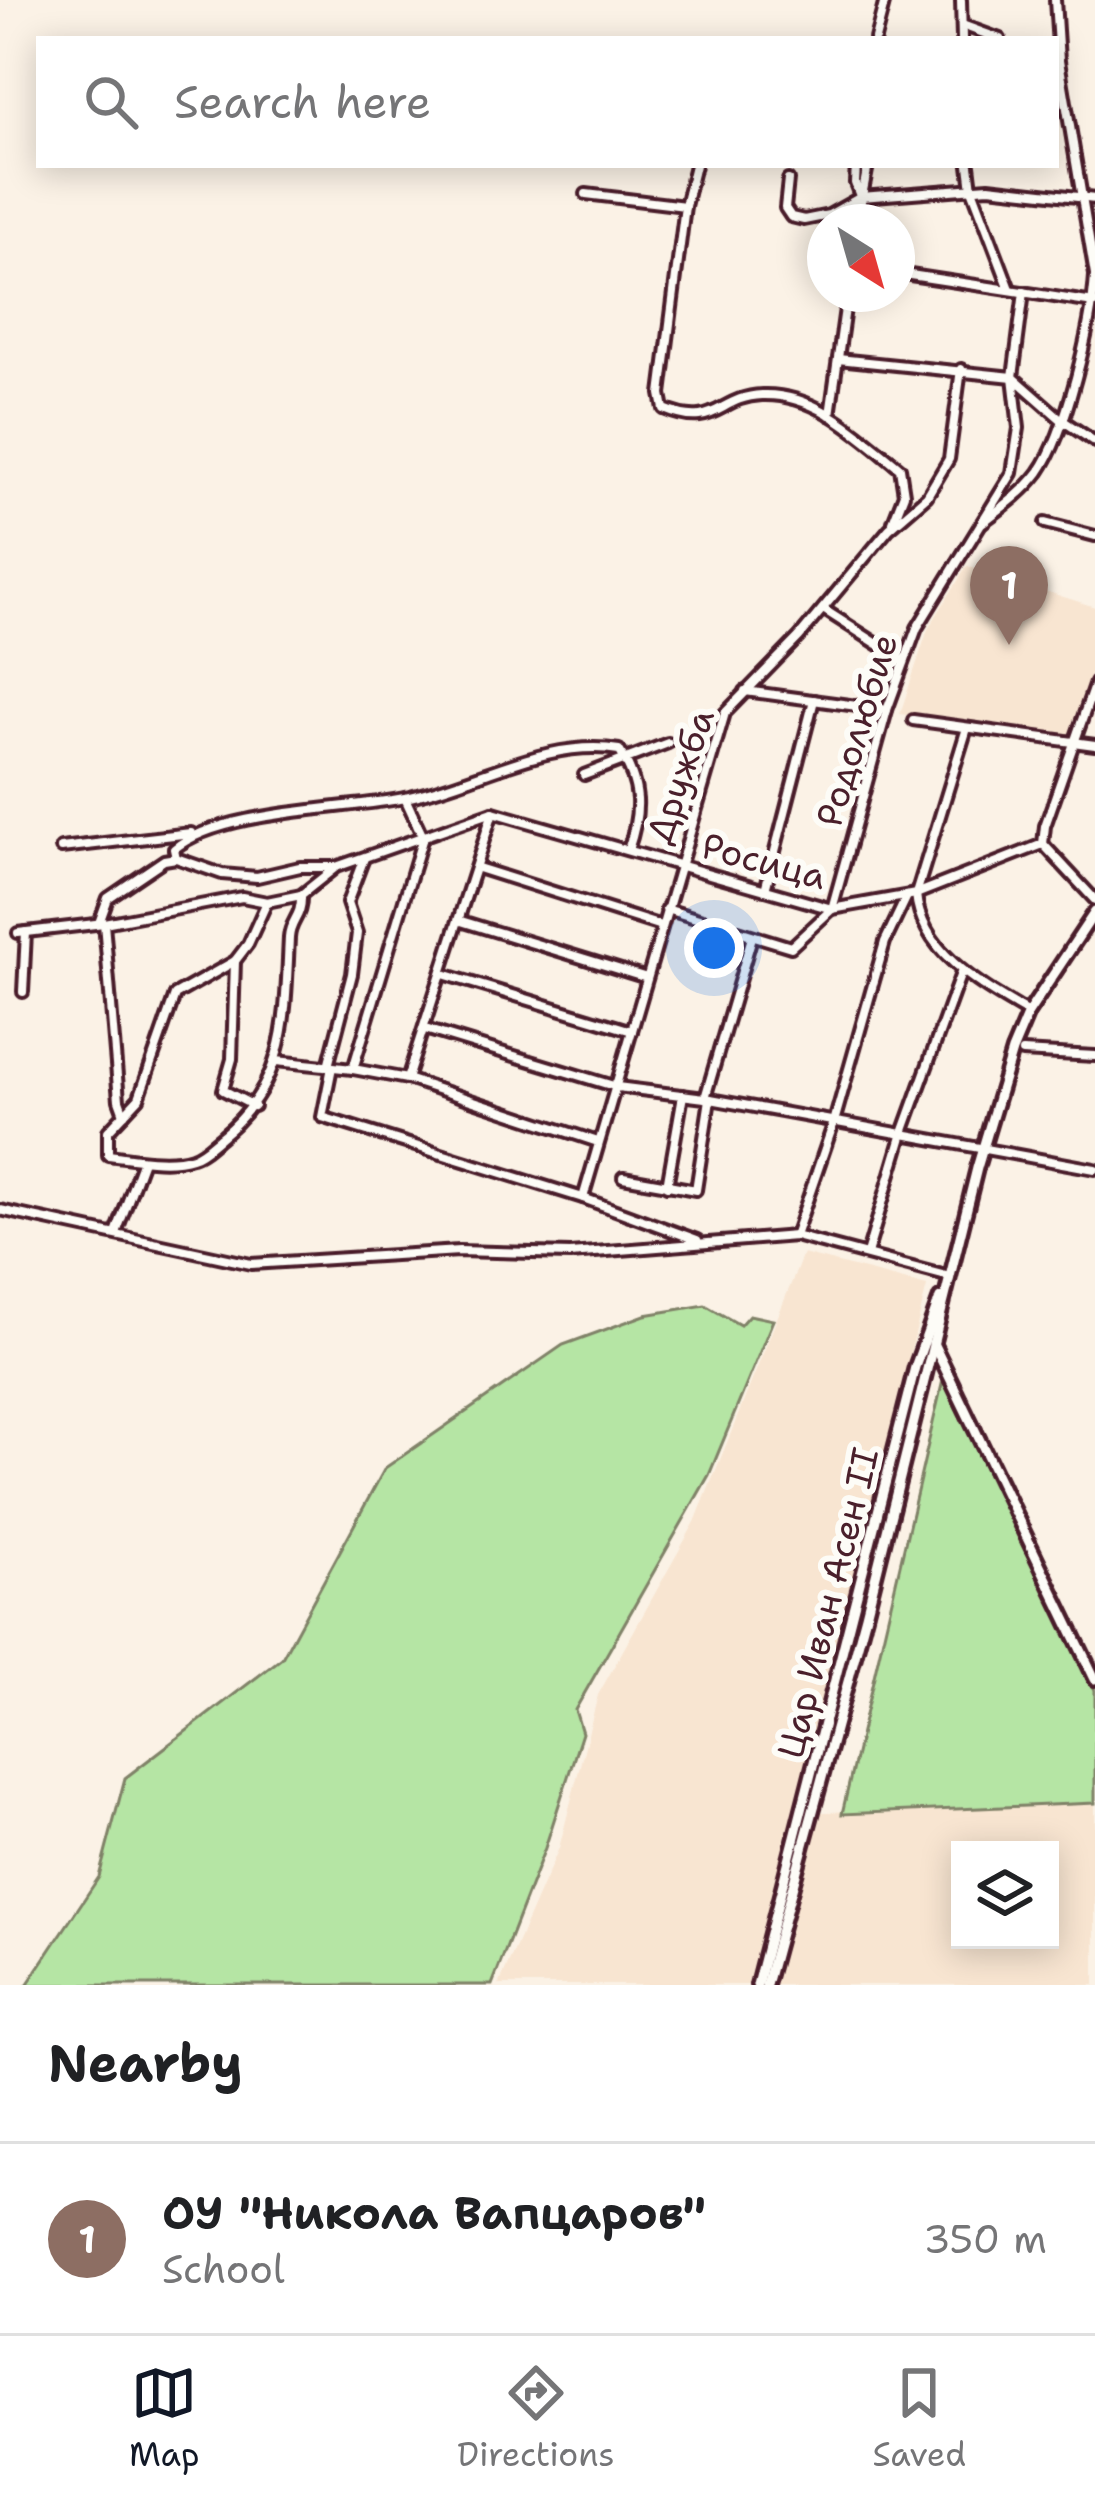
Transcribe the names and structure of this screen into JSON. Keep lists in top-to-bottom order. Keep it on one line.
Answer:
{"streets":{"street":["Родолюбие","Дружба","Росица","Цар Иван Асен II"]},"crossings":[["Родолюбие","Росица"],["Дружба","Росица"]],"north":"bottom right","page":{"search":"Search here","pins":"1","heading":"Nearby","list":[{"mark":"1","name":"ОУ \"Никола Вапцаров\"","note":"School","value":"350 m"}],"nav":["Map","Directions","Saved"]}}
